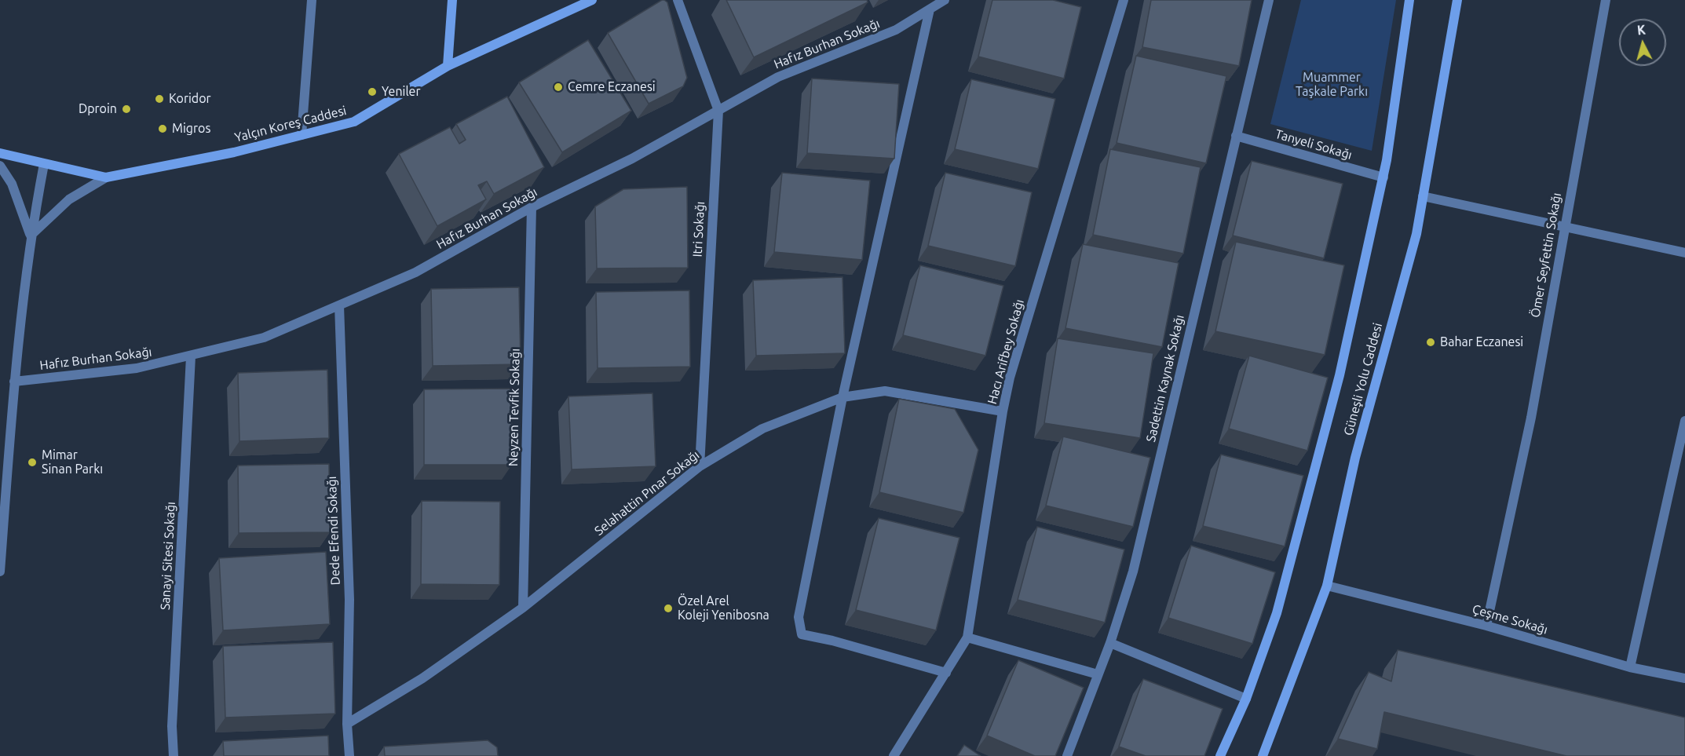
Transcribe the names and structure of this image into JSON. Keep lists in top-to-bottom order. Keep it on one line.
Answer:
{"streets":{"main road":["Yalçın Koreş Caddesi","Güneşli Yolu Caddesi"],"street":["Hafız Burhan Sokağı","Tanyeli Sokağı","Itri Sokağı","Ömer Seyfettin Sokağı","Hacı Arifbey Sokağı","Sadettin Kaynak Sokağı","Neyzen Tevfik Sokağı","Selahattin Pınar Sokağı","Dede Efendi Sokağı","Sanayi Sitesi Sokağı","Çeşme Sokağı"]},"crossings":[["Hafız Burhan Sokağı","Itri Sokağı"],["Hafız Burhan Sokağı","Neyzen Tevfik Sokağı"],["Hafız Burhan Sokağı","Dede Efendi Sokağı"],["Hafız Burhan Sokağı","Sanayi Sitesi Sokağı"],["Tanyeli Sokağı","Sadettin Kaynak Sokağı"],["Tanyeli Sokağı","Güneşli Yolu Caddesi"],["Itri Sokağı","Selahattin Pınar Sokağı"],["Ömer Seyfettin Sokağı","Çeşme Sokağı"],["Hacı Arifbey Sokağı","Selahattin Pınar Sokağı"],["Güneşli Yolu Caddesi","Çeşme Sokağı"],["Neyzen Tevfik Sokağı","Selahattin Pınar Sokağı"],["Selahattin Pınar Sokağı","Dede Efendi Sokağı"]],"parks":["Muammer Taşkale Parkı"],"places":["Cemre Eczanesi","Yeniler","Koridor","Dproin","Migros","Bahar Eczanesi","Mimar Sinan Parkı","Özel Arel Koleji Yenibosna"],"north":"top"}
